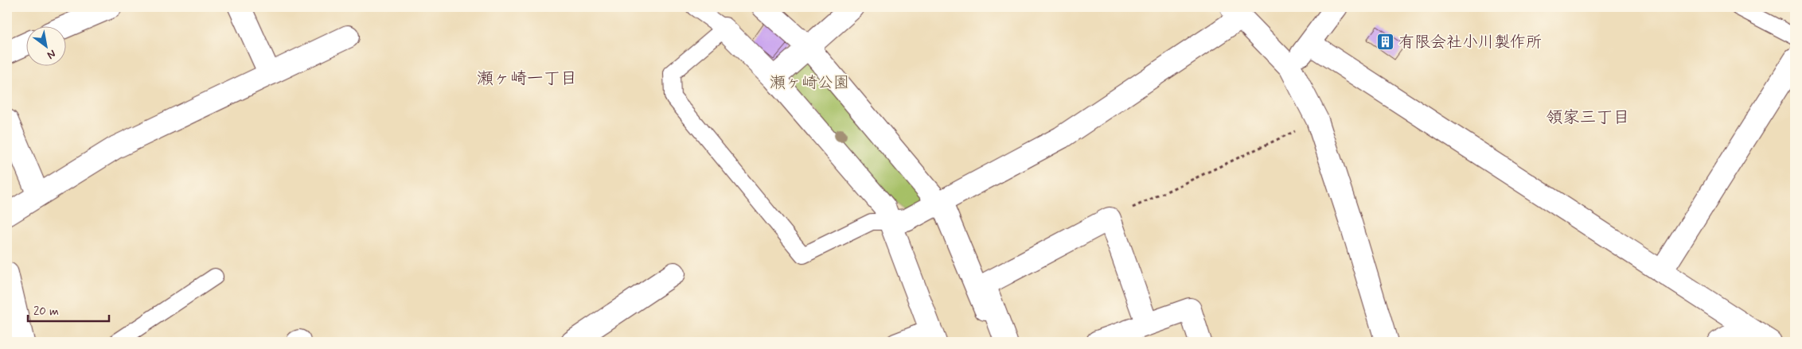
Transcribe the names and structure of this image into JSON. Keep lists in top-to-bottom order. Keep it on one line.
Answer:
{"districts":["瀬ヶ崎一丁目","領家三丁目"],"parks":["瀬ヶ崎公園"],"places":{"building":["有限会社小川製作所"]},"scale_bar":"20 m","north":"bottom right"}
